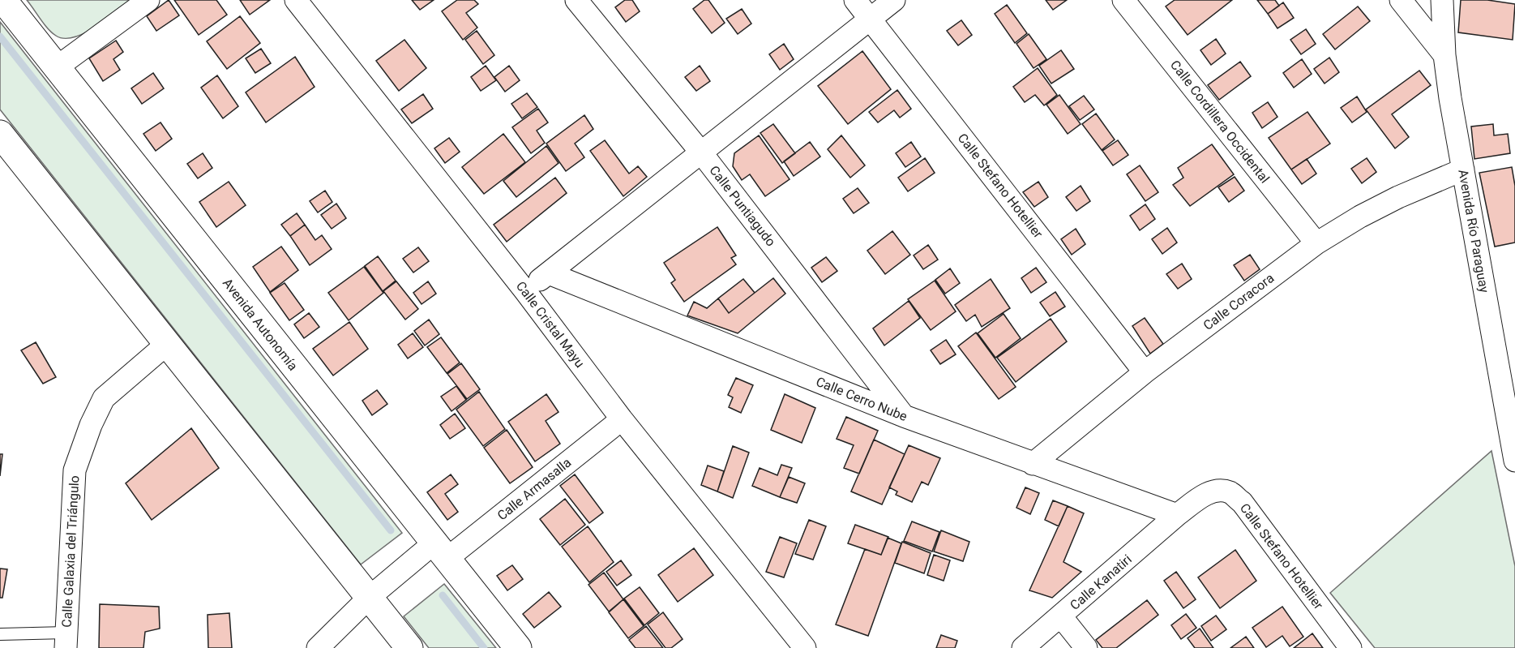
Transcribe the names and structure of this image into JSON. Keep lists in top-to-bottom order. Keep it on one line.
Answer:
{"streets":{"street":["Calle Cordillera Occidental","Calle Stefano Hotellier","Calle Puntiagudo","Avenida Río Paraguay","Calle Coracora","Avenida Autonomía","Calle Cristal Mayu","Calle Cerro Nube","Calle Armasalla","Calle Galaxia del Triángulo","Calle Kanatiri"]},"crossings":[["Calle Cordillera Occidental","Calle Coracora"],["Calle Stefano Hotellier","Calle Coracora"],["Calle Stefano Hotellier","Calle Cerro Nube"],["Calle Stefano Hotellier","Calle Kanatiri"],["Calle Puntiagudo","Calle Cerro Nube"],["Avenida Río Paraguay","Calle Coracora"],["Calle Coracora","Calle Cerro Nube"],["Avenida Autonomía","Calle Armasalla"],["Calle Cristal Mayu","Calle Armasalla"],["Calle Cerro Nube","Calle Kanatiri"]]}
